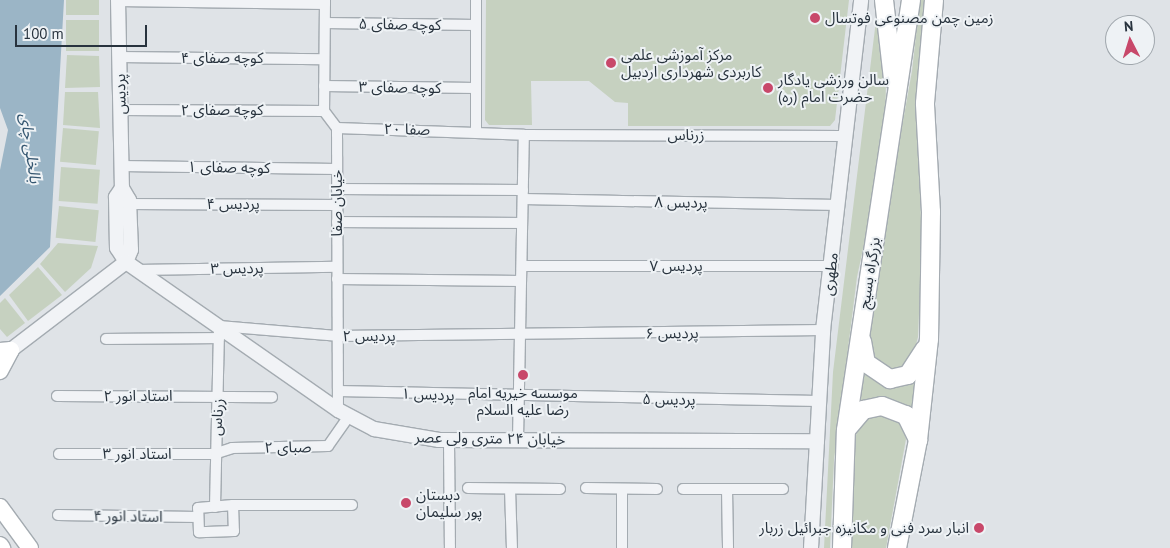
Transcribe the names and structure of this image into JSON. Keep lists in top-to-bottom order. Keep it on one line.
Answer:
{"streets":{"highway":["بزرگراه بسیج"],"street":["کوچه صفای ۵","کوچه صفای ۴","کوچه صفای ۳","پردیس","کوچه صفای ۲","صفا ۲۰","زرناس","کوچه صفای ۱","پردیس ۸","خیابان صفا","پردیس ۴","پردیس ۷","پردیس ۳","مطهری","پردیس ۶","پردیس ۲","پردیس ۱","استاد انور ۲","پردیس ۵","خیابان ۲۴ متری ولی عصر","صبای ۲","استاد انور ۳","استاد انور ۴"]},"crossings":[["کوچه صفای ۴","پردیس"],["پردیس","کوچه صفای ۲"],["پردیس","کوچه صفای ۱"],["پردیس","پردیس ۴"],["پردیس","پردیس ۳"],["پردیس","خیابان ۲۴ متری ولی عصر"],["صفا ۲۰","زرناس"],["صفا ۲۰","خیابان صفا"],["زرناس","مطهری"],["زرناس","پردیس ۲"],["زرناس","استاد انور ۲"],["زرناس","خیابان ۲۴ متری ولی عصر"],["زرناس","صبای ۲"],["زرناس","استاد انور ۳"],["کوچه صفای ۱","خیابان صفا"],["پردیس ۸","خیابان صفا"],["پردیس ۸","مطهری"],["خیابان صفا","پردیس ۴"],["خیابان صفا","پردیس ۳"],["خیابان صفا","پردیس ۲"],["خیابان صفا","پردیس ۱"],["خیابان صفا","خیابان ۲۴ متری ولی عصر"],["خیابان صفا","صبای ۲"],["پردیس ۷","مطهری"],["پردیس ۳","خیابان ۲۴ متری ولی عصر"],["مطهری","پردیس ۶"],["مطهری","پردیس ۵"],["مطهری","خیابان ۲۴ متری ولی عصر"],["پردیس ۶","پردیس ۲"],["پردیس ۲","خیابان ۲۴ متری ولی عصر"],["پردیس ۱","پردیس ۵"],["خیابان ۲۴ متری ولی عصر","صبای ۲"],["صبای ۲","استاد انور ۳"]],"water":["بالخلی چای"],"places":["زمین چمن مصنوعی فوتسال","مرکز آموزشی علمی کاربردی شهرداری اردبیل","سالن ورزشی یادگار حضرت امام (ره)","موسسه خیریه امام رضا علیه السلام","دبستان پور سلیمان","انبار سرد فنی و مکانیزه جبرائیل زربار"],"scale_bar":"100 m","north":"top"}
